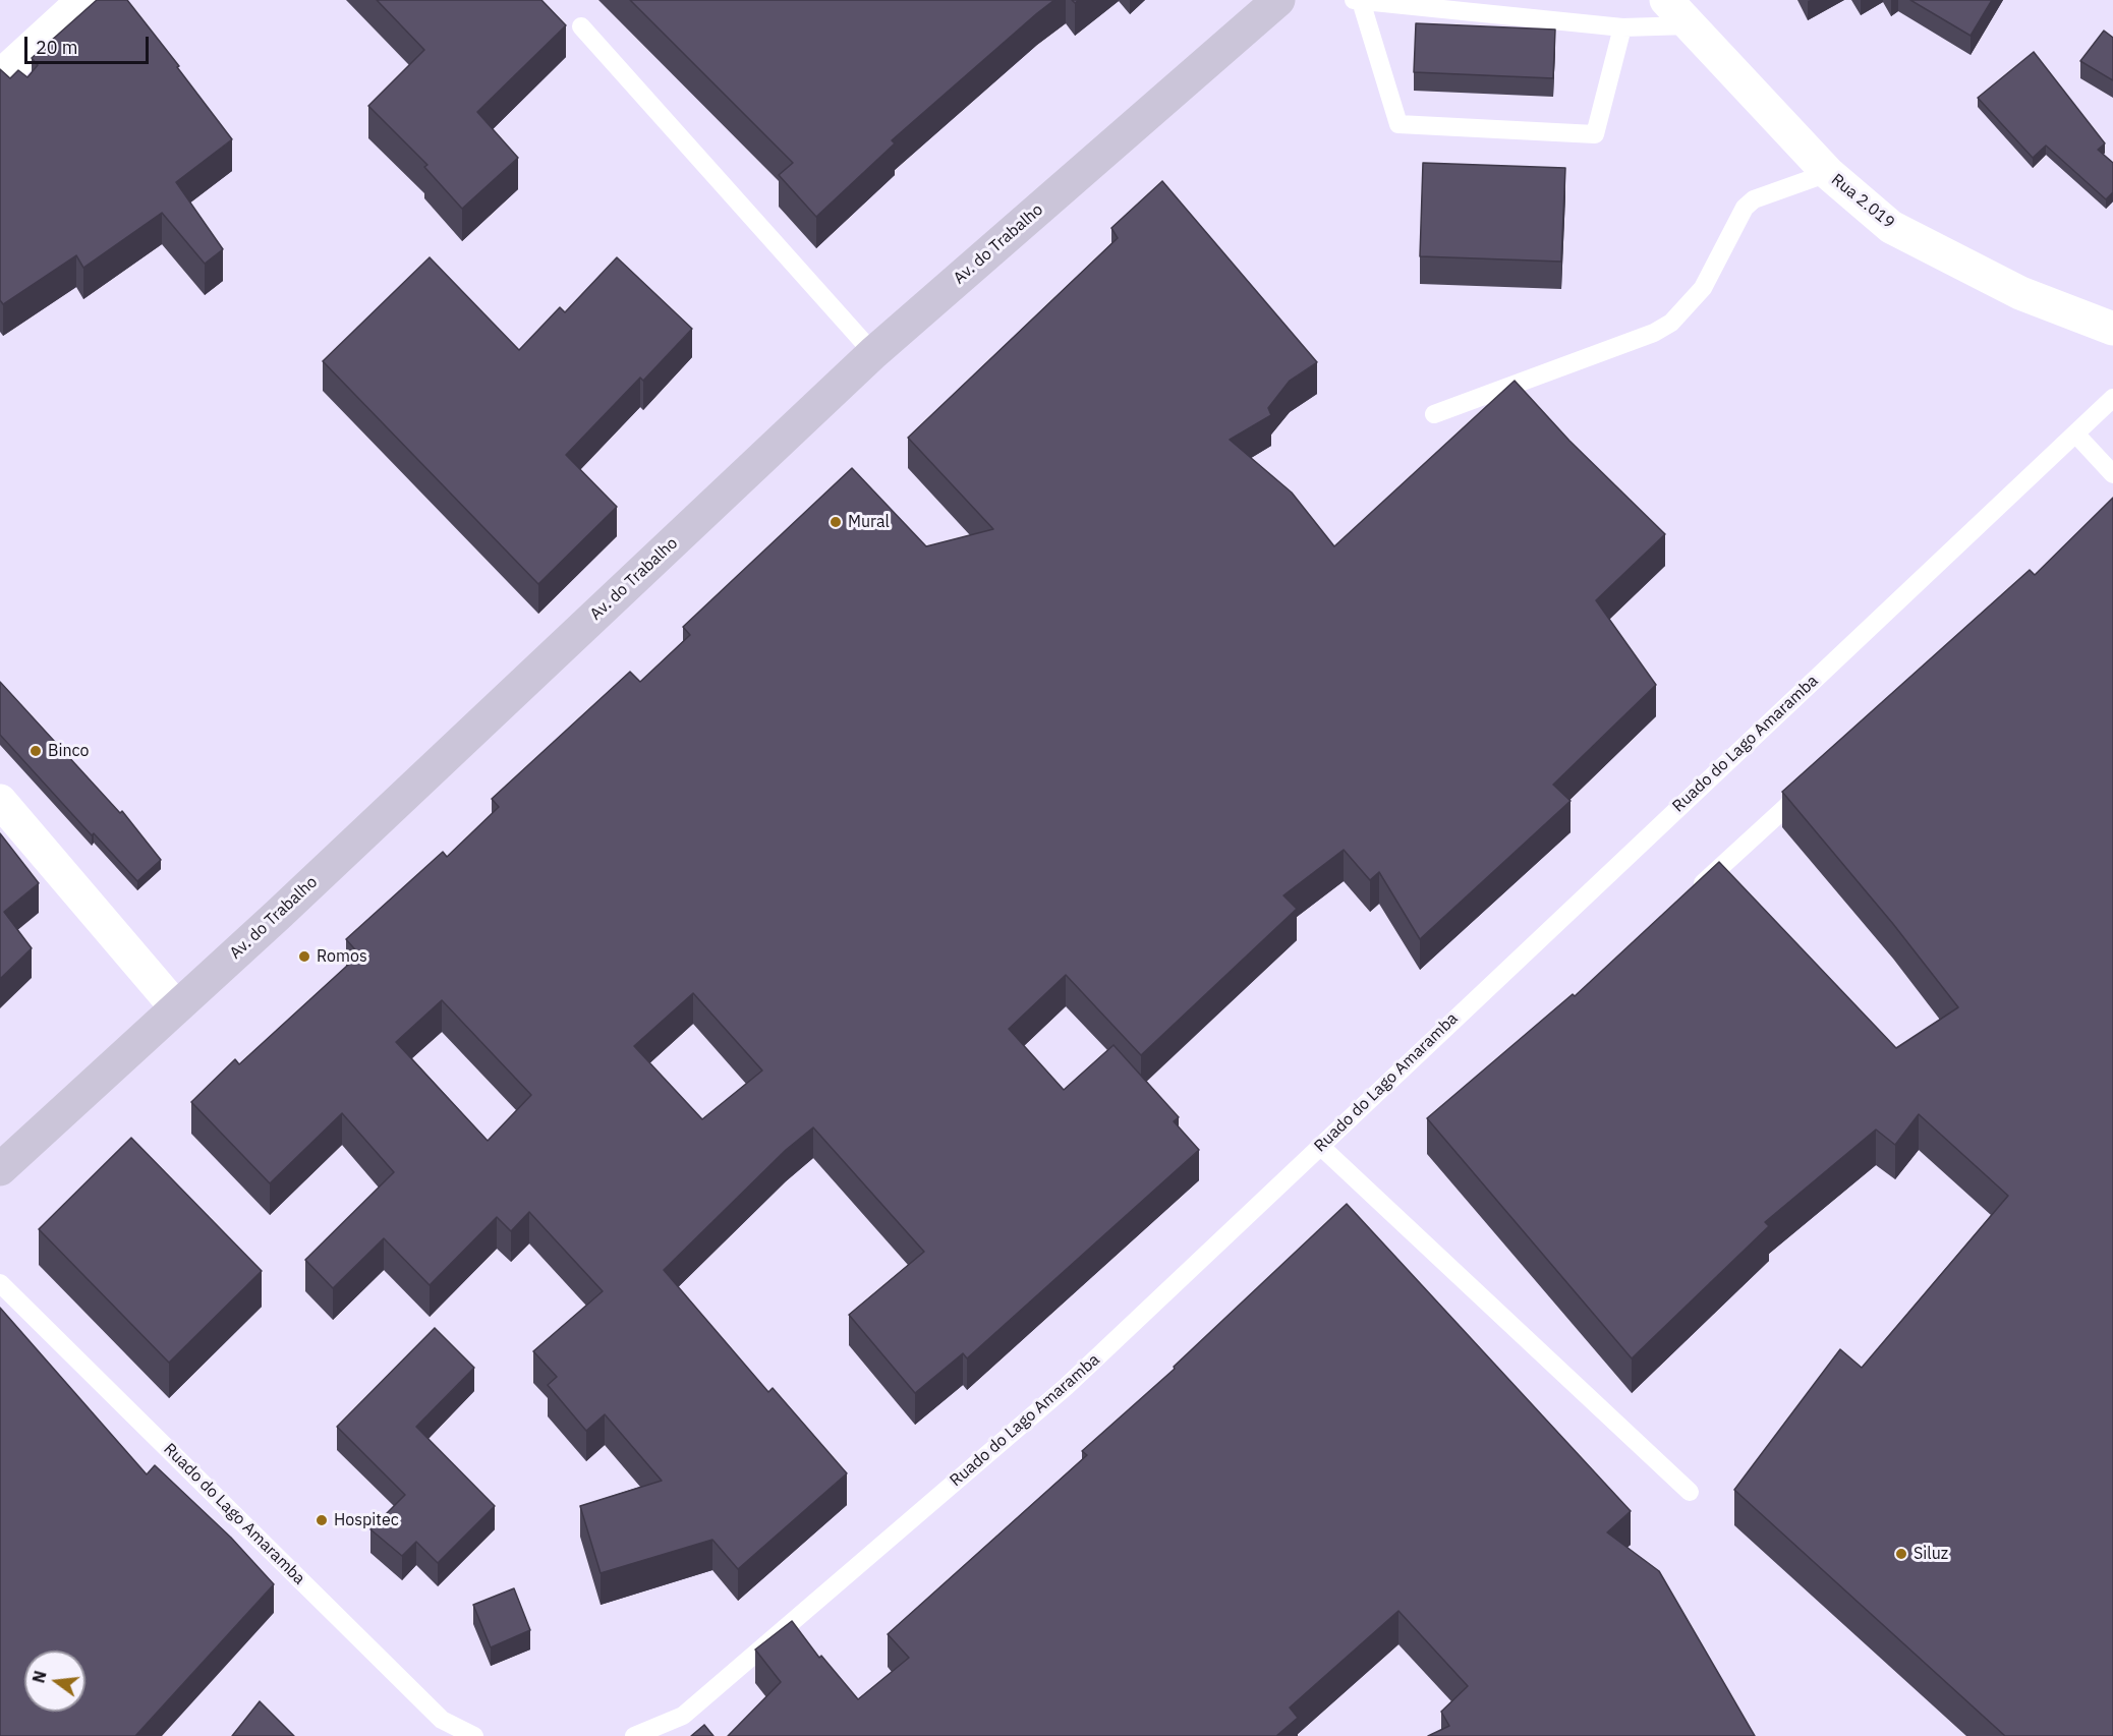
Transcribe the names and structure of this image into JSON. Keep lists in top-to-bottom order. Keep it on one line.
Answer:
{"streets":{"main road":["Av. do Trabalho"],"street":["Rua 2.019"],"lane":["Ruado do Lago Amaramba"]},"places":["Mural","Binco","Romos","Hospitec","Siluz"],"scale_bar":"20 m","north":"left"}
